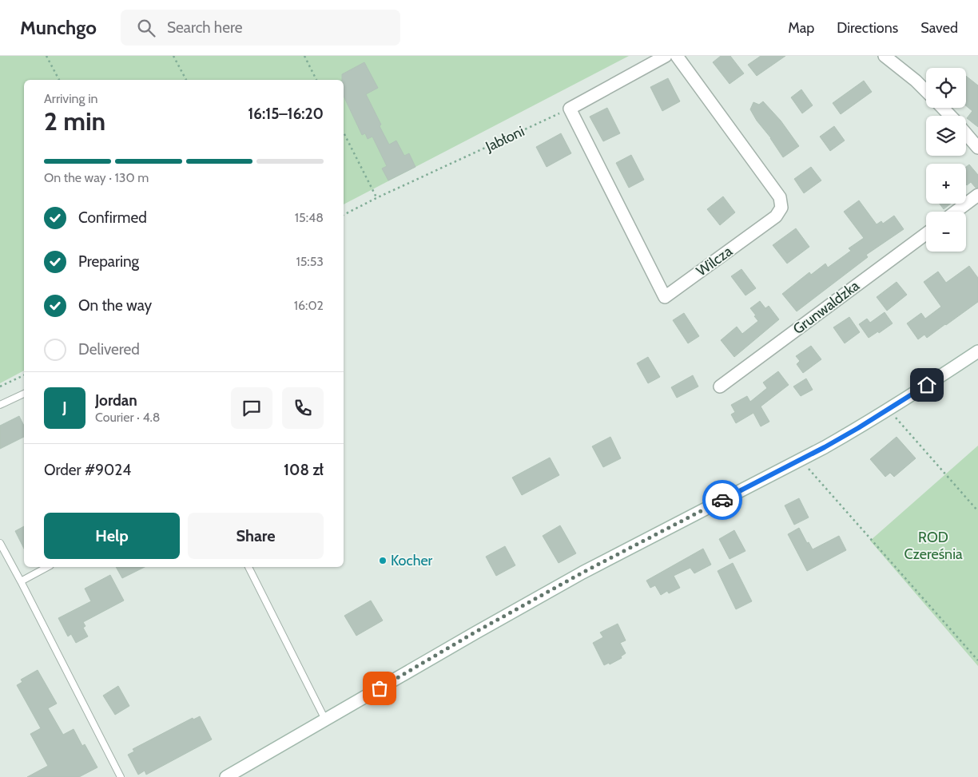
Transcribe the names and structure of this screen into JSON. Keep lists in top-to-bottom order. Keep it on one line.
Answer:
{"streets":{"street":["Wilcza","Grunwaldzka"],"path":["Jabłoni"]},"crossings":[["Jabłoni","Wilcza"]],"parks":["ROD Czereśnia"],"places":["Kocher"],"page":{"header":"Munchgo","search":"Search here","nav":["Map","Directions","Saved"],"map_buttons":["+","−"],"heading":["2 min","Arriving in","16:15–16:20"],"panel":["Jordan","Courier · 4.8","Order #9024","108 zł"],"bar":"On the way · 130 m","list":[["Confirmed","15:48"],["Preparing","15:53"],["On the way","16:02"],"Delivered"],"round":"J","buttons":["Help","Share"]}}
